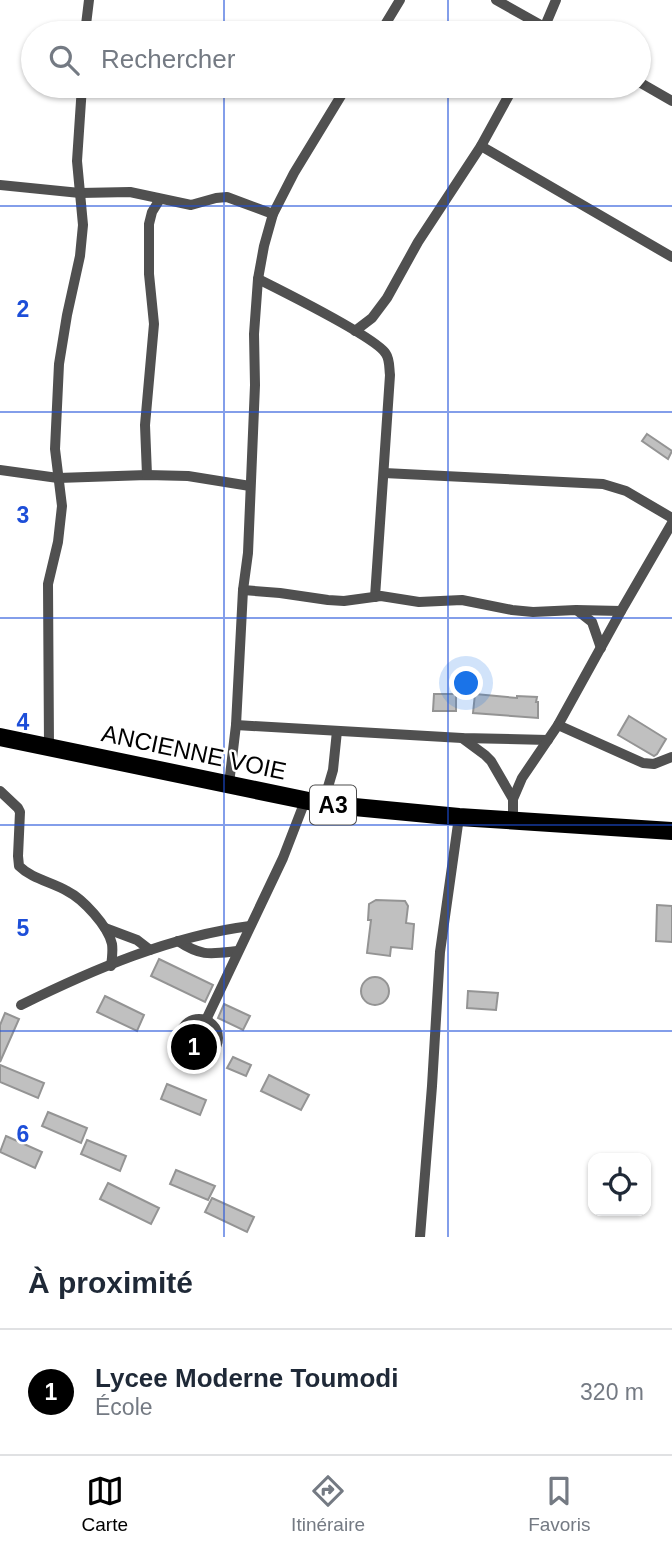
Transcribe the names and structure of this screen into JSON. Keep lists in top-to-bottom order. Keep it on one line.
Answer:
{"streets":{"main road":["ANCIENNE VOIE","A3"]},"page":{"search":"Rechercher","pins":"1","heading":"À proximité","list":[{"mark":"1","name":"Lycee Moderne Toumodi","note":"École","value":"320 m"}],"nav":["Carte","Itinéraire","Favoris"]},"grid":{"rows":["2","3","4","5","6"]}}
